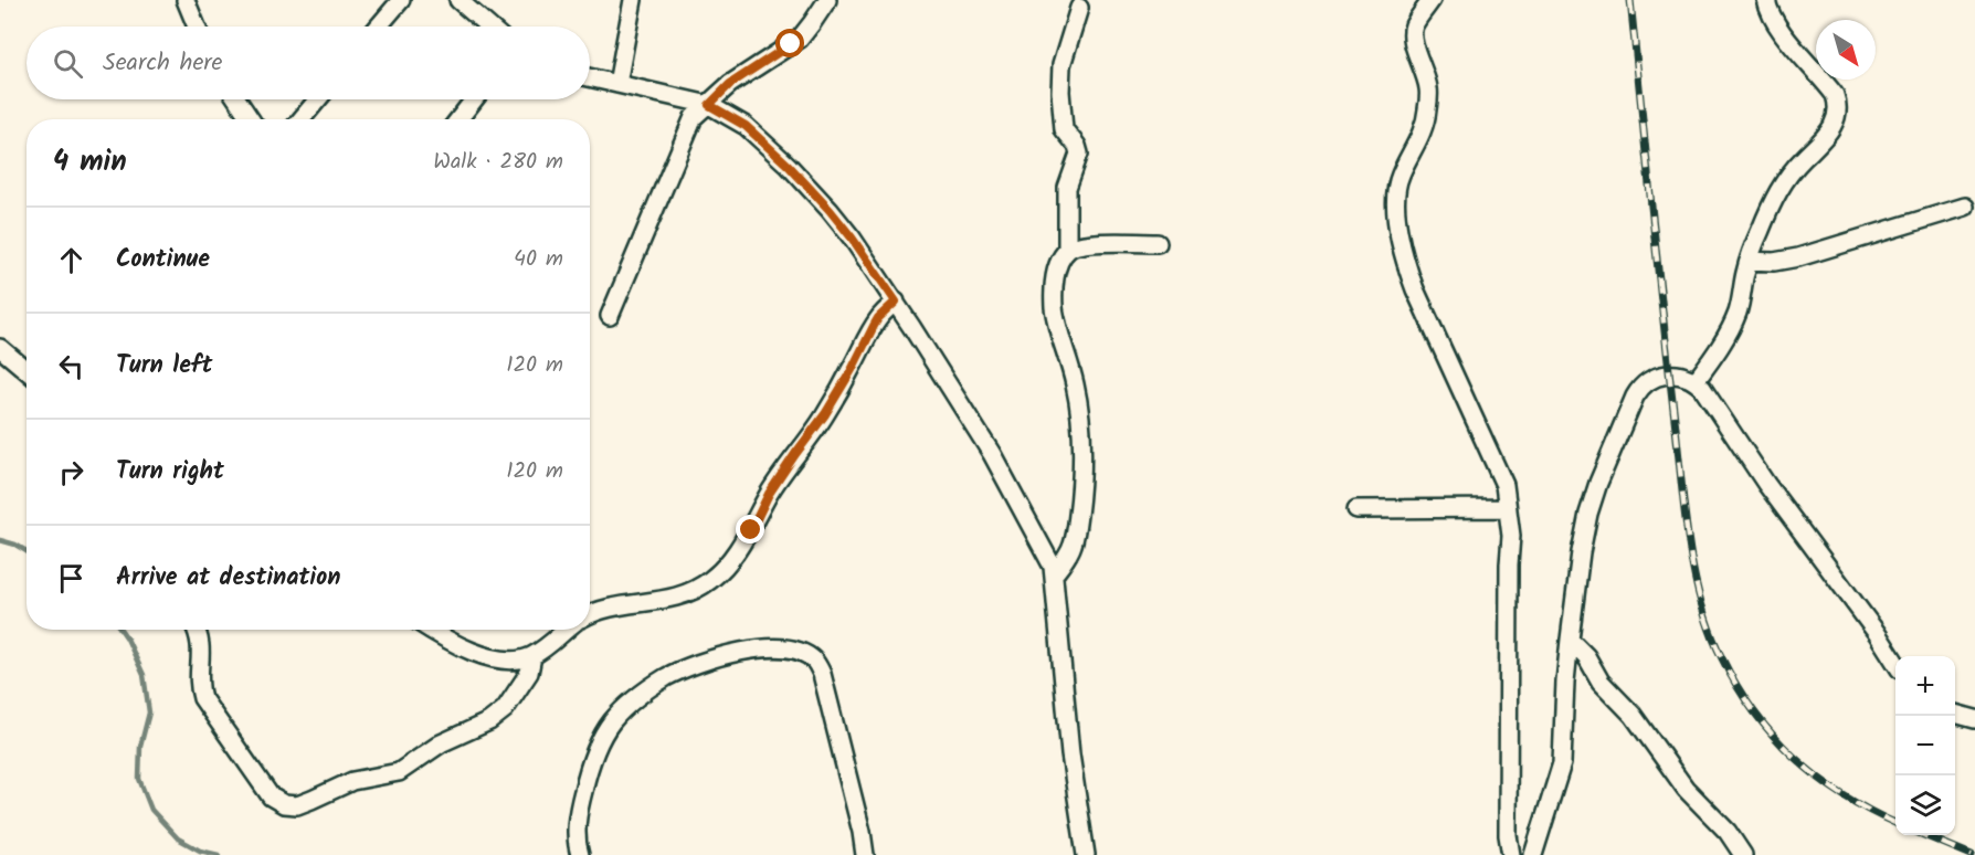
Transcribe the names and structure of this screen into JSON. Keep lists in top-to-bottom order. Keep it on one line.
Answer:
{"north":"bottom right","page":{"search":"Search here","heading":["4 min","Walk · 280 m"],"list":[["Continue","40 m"],["Turn left","120 m"],["Turn right","120 m"],"Arrive at destination"],"map_buttons":["+","−"]}}
